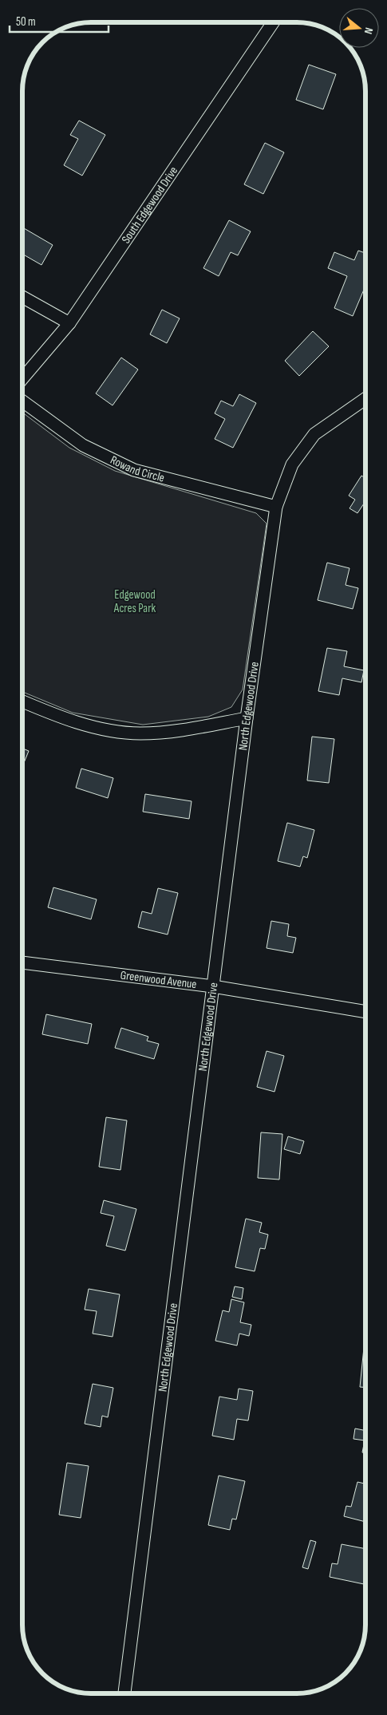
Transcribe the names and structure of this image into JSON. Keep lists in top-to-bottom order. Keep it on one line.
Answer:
{"streets":{"street":["South Edgewood Drive","Rowand Circle","North Edgewood Drive","Greenwood Avenue"]},"crossings":[["Rowand Circle","North Edgewood Drive"],["North Edgewood Drive","Greenwood Avenue"]],"parks":["Edgewood Acres Park"],"scale_bar":"50 m","north":"right"}
